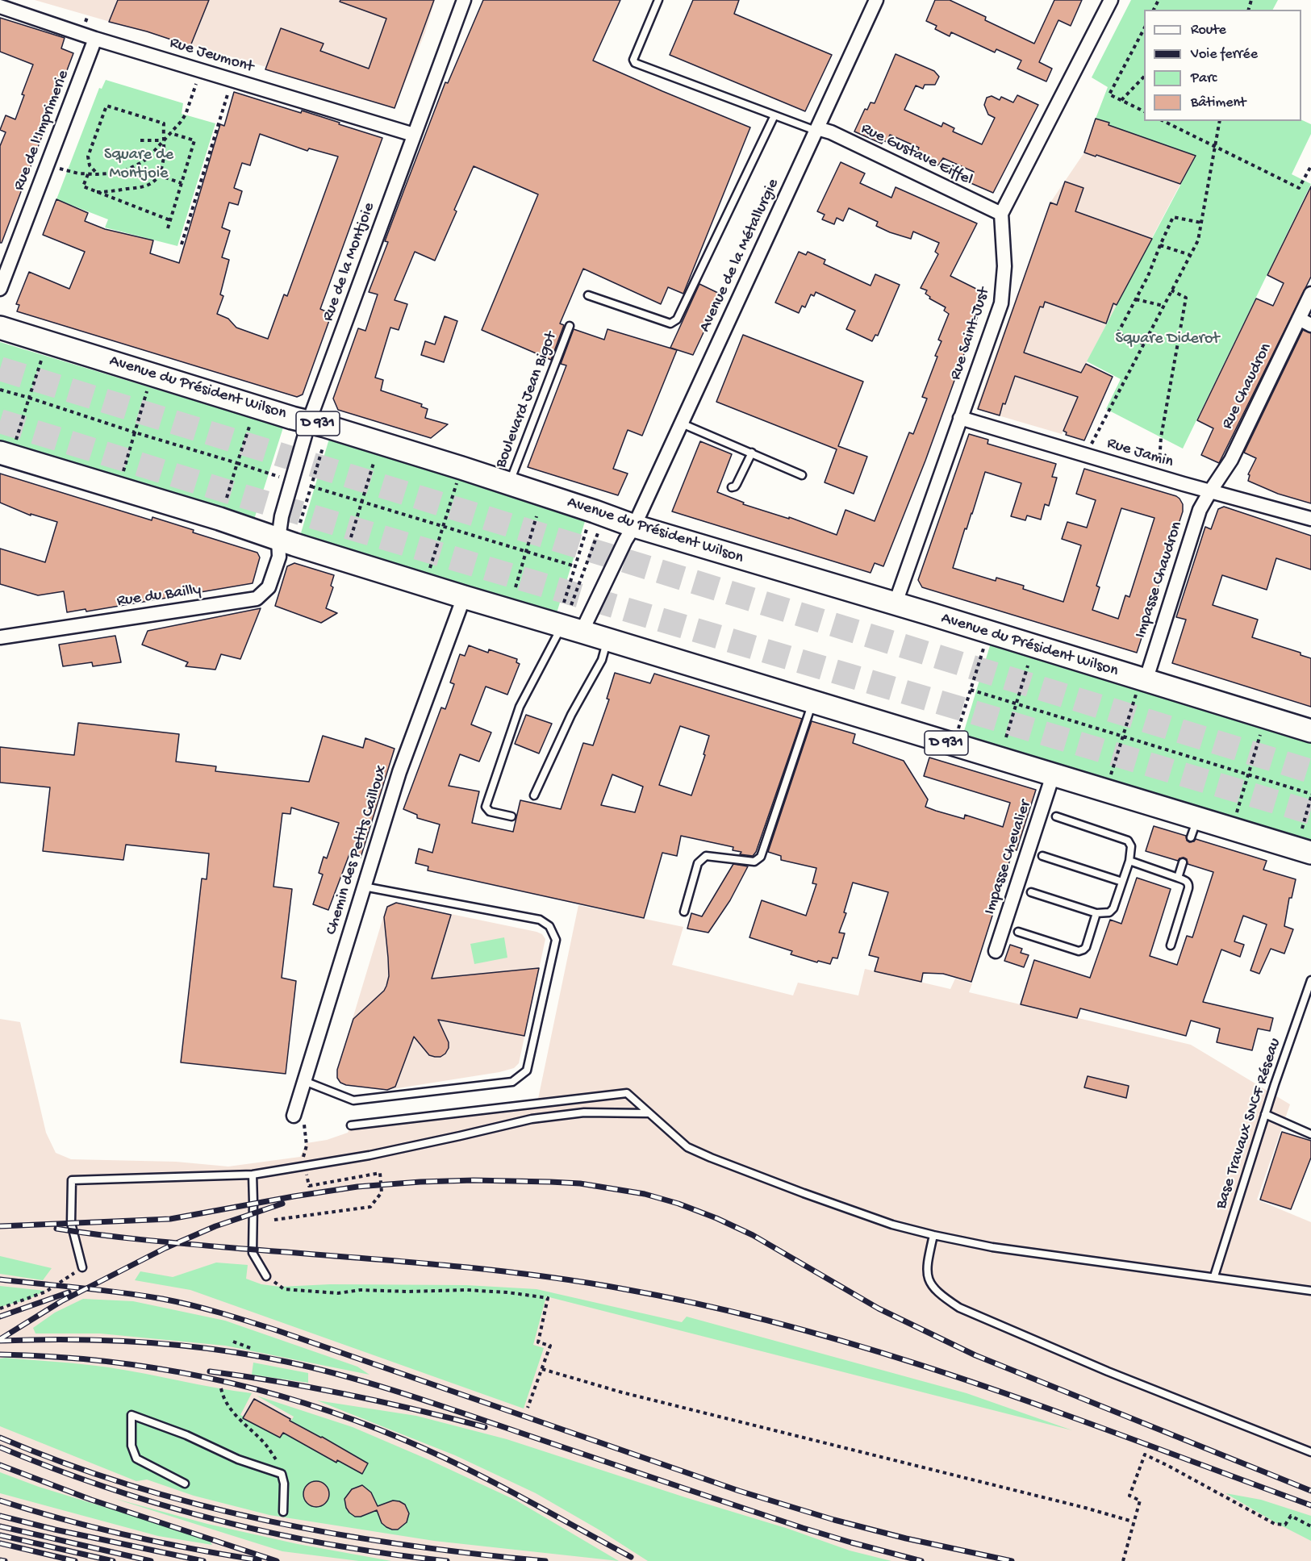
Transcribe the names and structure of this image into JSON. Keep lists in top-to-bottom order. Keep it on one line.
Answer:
{"streets":{"main road":["Avenue du Président Wilson","D 931"],"street":["Rue Jeumont","Rue de l'Imprimerie","Rue Gustave Eiffel","Avenue de la Métallurgie","Rue de la Montjoie","Rue Saint-Just","Rue Chaudron","Rue Jamin","Impasse Chaudron","Rue du Bailly","Chemin des Petits Cailloux","Impasse Chevalier"],"lane":["Boulevard Jean Bigot","Base Travaux SNCF Réseau"]},"crossings":[["Rue Jeumont","Rue de l'Imprimerie"],["Rue Jeumont","Rue de la Montjoie"],["Rue Gustave Eiffel","Avenue de la Métallurgie"],["Rue Gustave Eiffel","Rue Saint-Just"],["Avenue de la Métallurgie","Avenue du Président Wilson"],["Avenue de la Métallurgie","D 931"],["Rue de la Montjoie","Avenue du Président Wilson"],["Rue de la Montjoie","D 931"],["Rue de la Montjoie","Rue du Bailly"],["Rue Saint-Just","Avenue du Président Wilson"],["Rue Saint-Just","Rue Jamin"],["Rue Chaudron","Rue Jamin"],["Rue Chaudron","Impasse Chaudron"],["Avenue du Président Wilson","Boulevard Jean Bigot"],["Avenue du Président Wilson","Impasse Chaudron"],["D 931","Rue du Bailly"],["D 931","Chemin des Petits Cailloux"],["D 931","Impasse Chevalier"],["Rue Jamin","Impasse Chaudron"]],"parks":["Square de Montjoie","Square Diderot"],"legend":["Route","Voie ferrée","Parc","Bâtiment"]}
